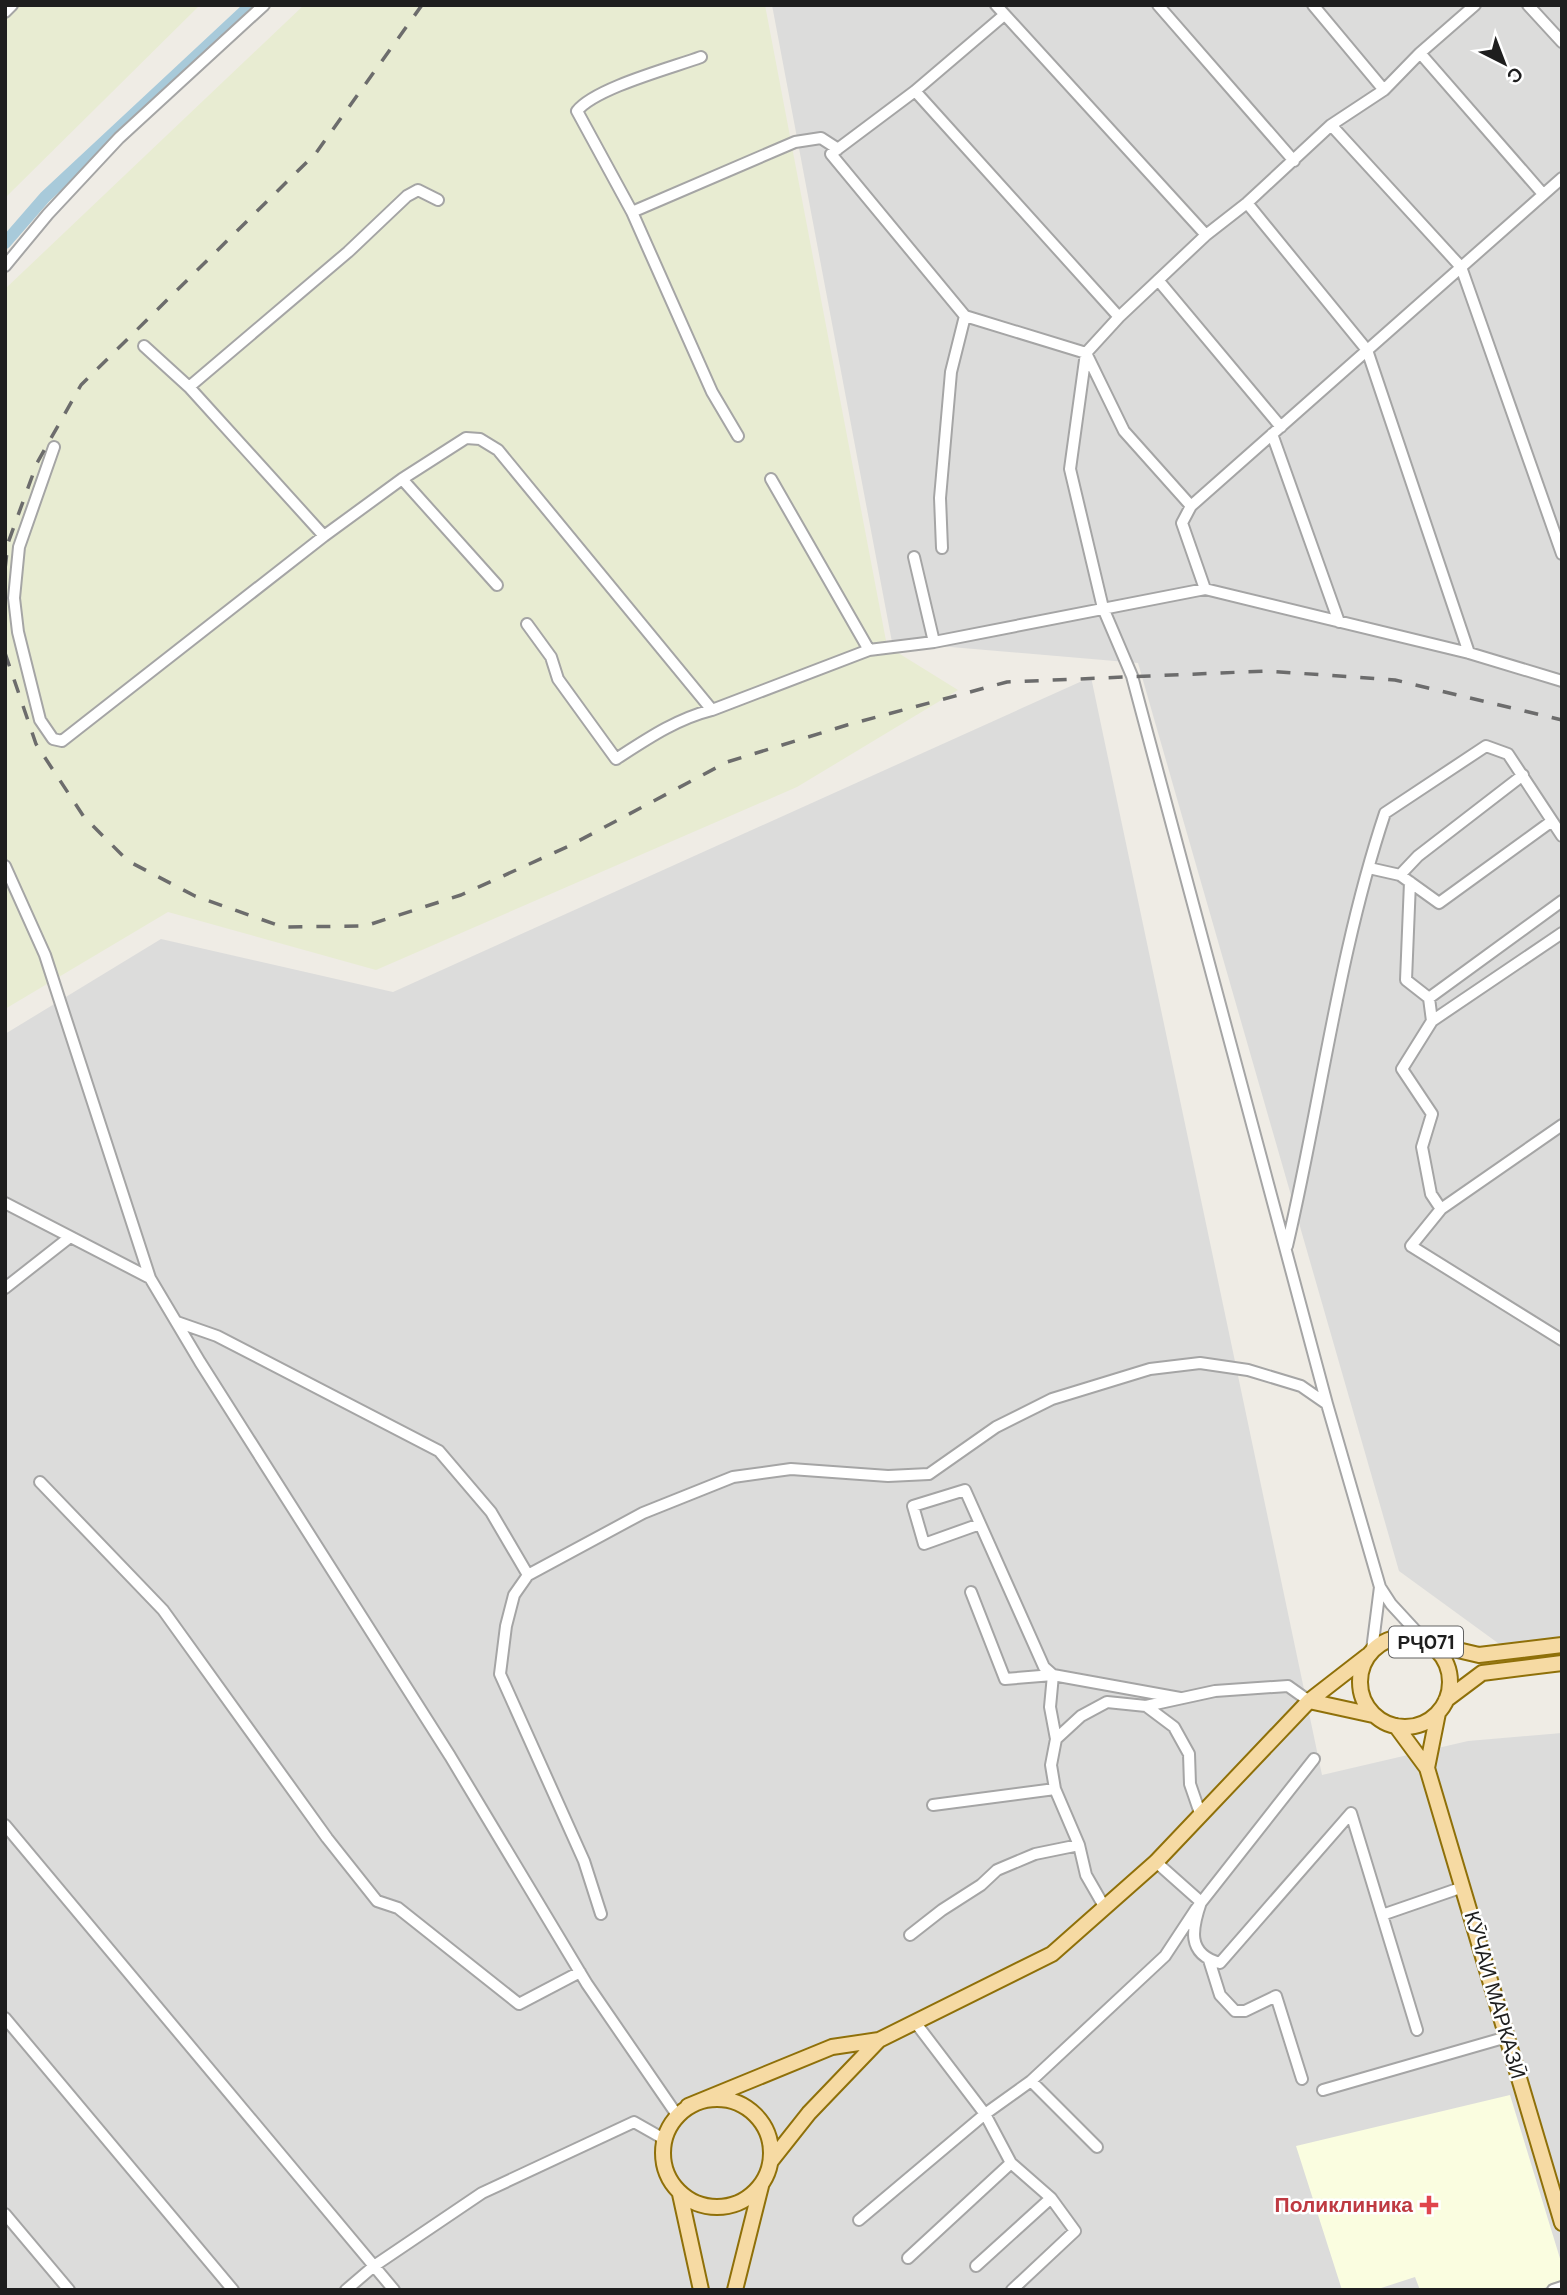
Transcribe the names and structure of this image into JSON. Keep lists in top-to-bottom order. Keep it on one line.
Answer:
{"streets":{"main road":["РҶ071","КӮЧАИ МАРКАЗӢ"]},"places":{"health":["Поликлиника"]},"north":"bottom right"}
